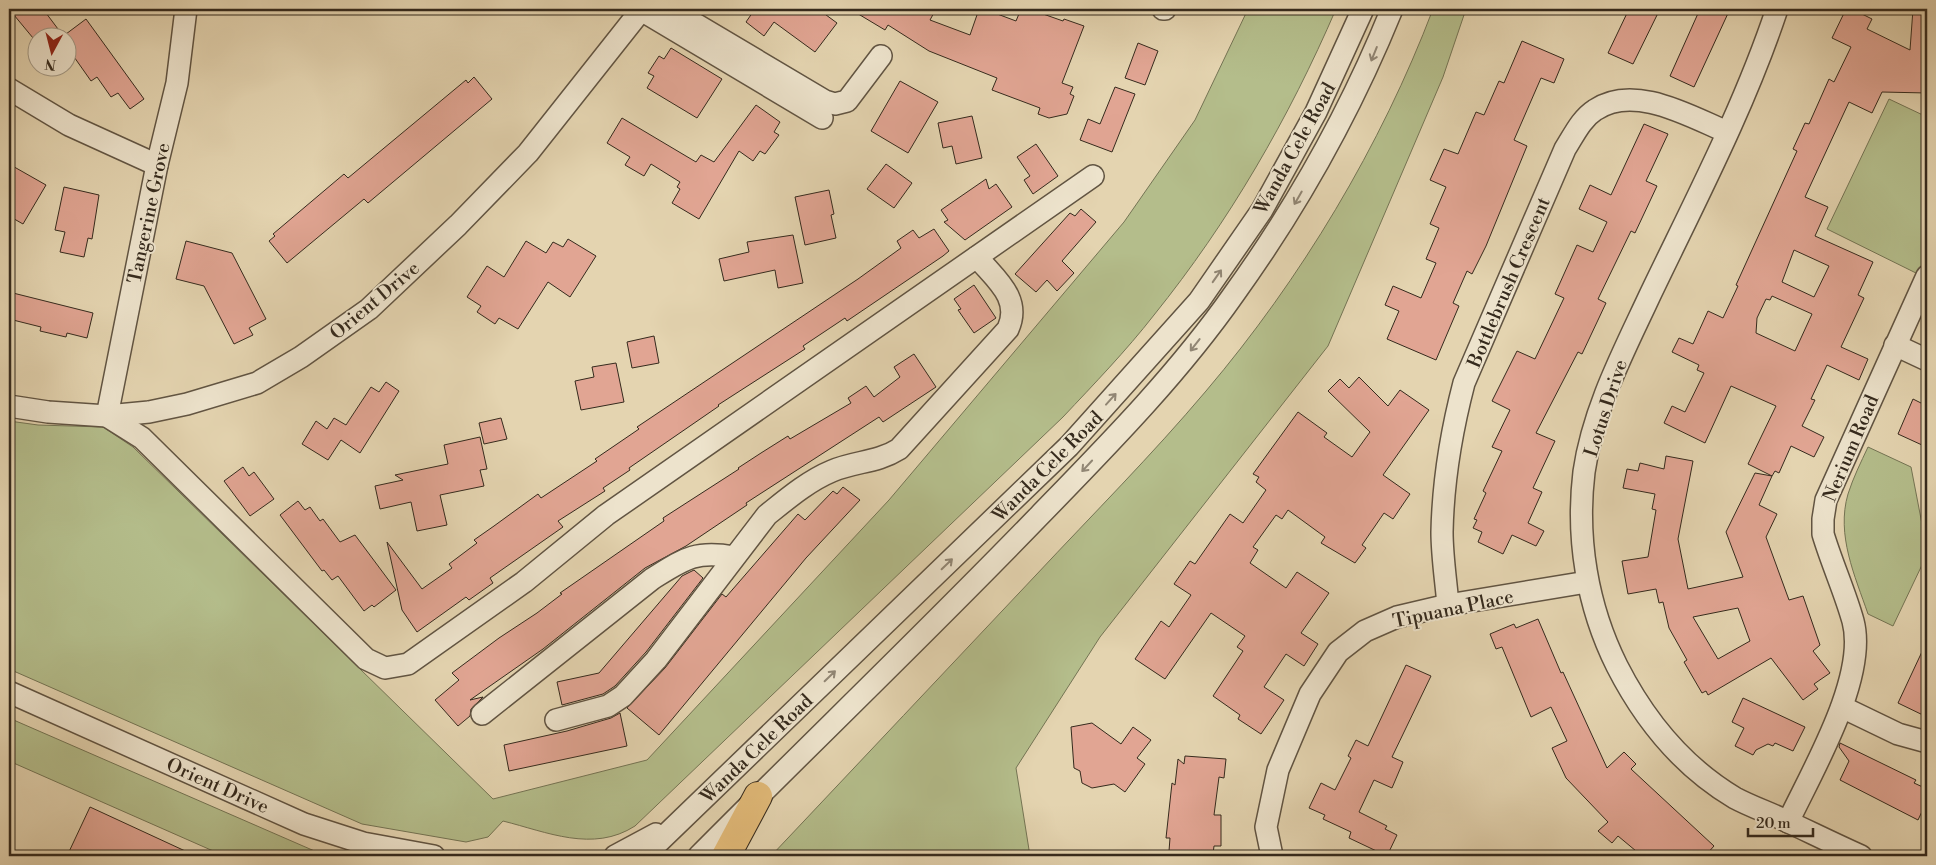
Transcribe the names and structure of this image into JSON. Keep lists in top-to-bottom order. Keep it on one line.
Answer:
{"streets":{"street":["Wanda Cele Road","Tangerine Grove","Bottlebrush Crescent","Orient Drive","Lotus Drive","Nerium Road","Tipuana Place"]},"crossings":[["Tangerine Grove","Orient Drive"],["Bottlebrush Crescent","Lotus Drive"],["Bottlebrush Crescent","Tipuana Place"],["Lotus Drive","Nerium Road"],["Lotus Drive","Tipuana Place"]],"scale_bar":"20 m","north":"bottom"}
